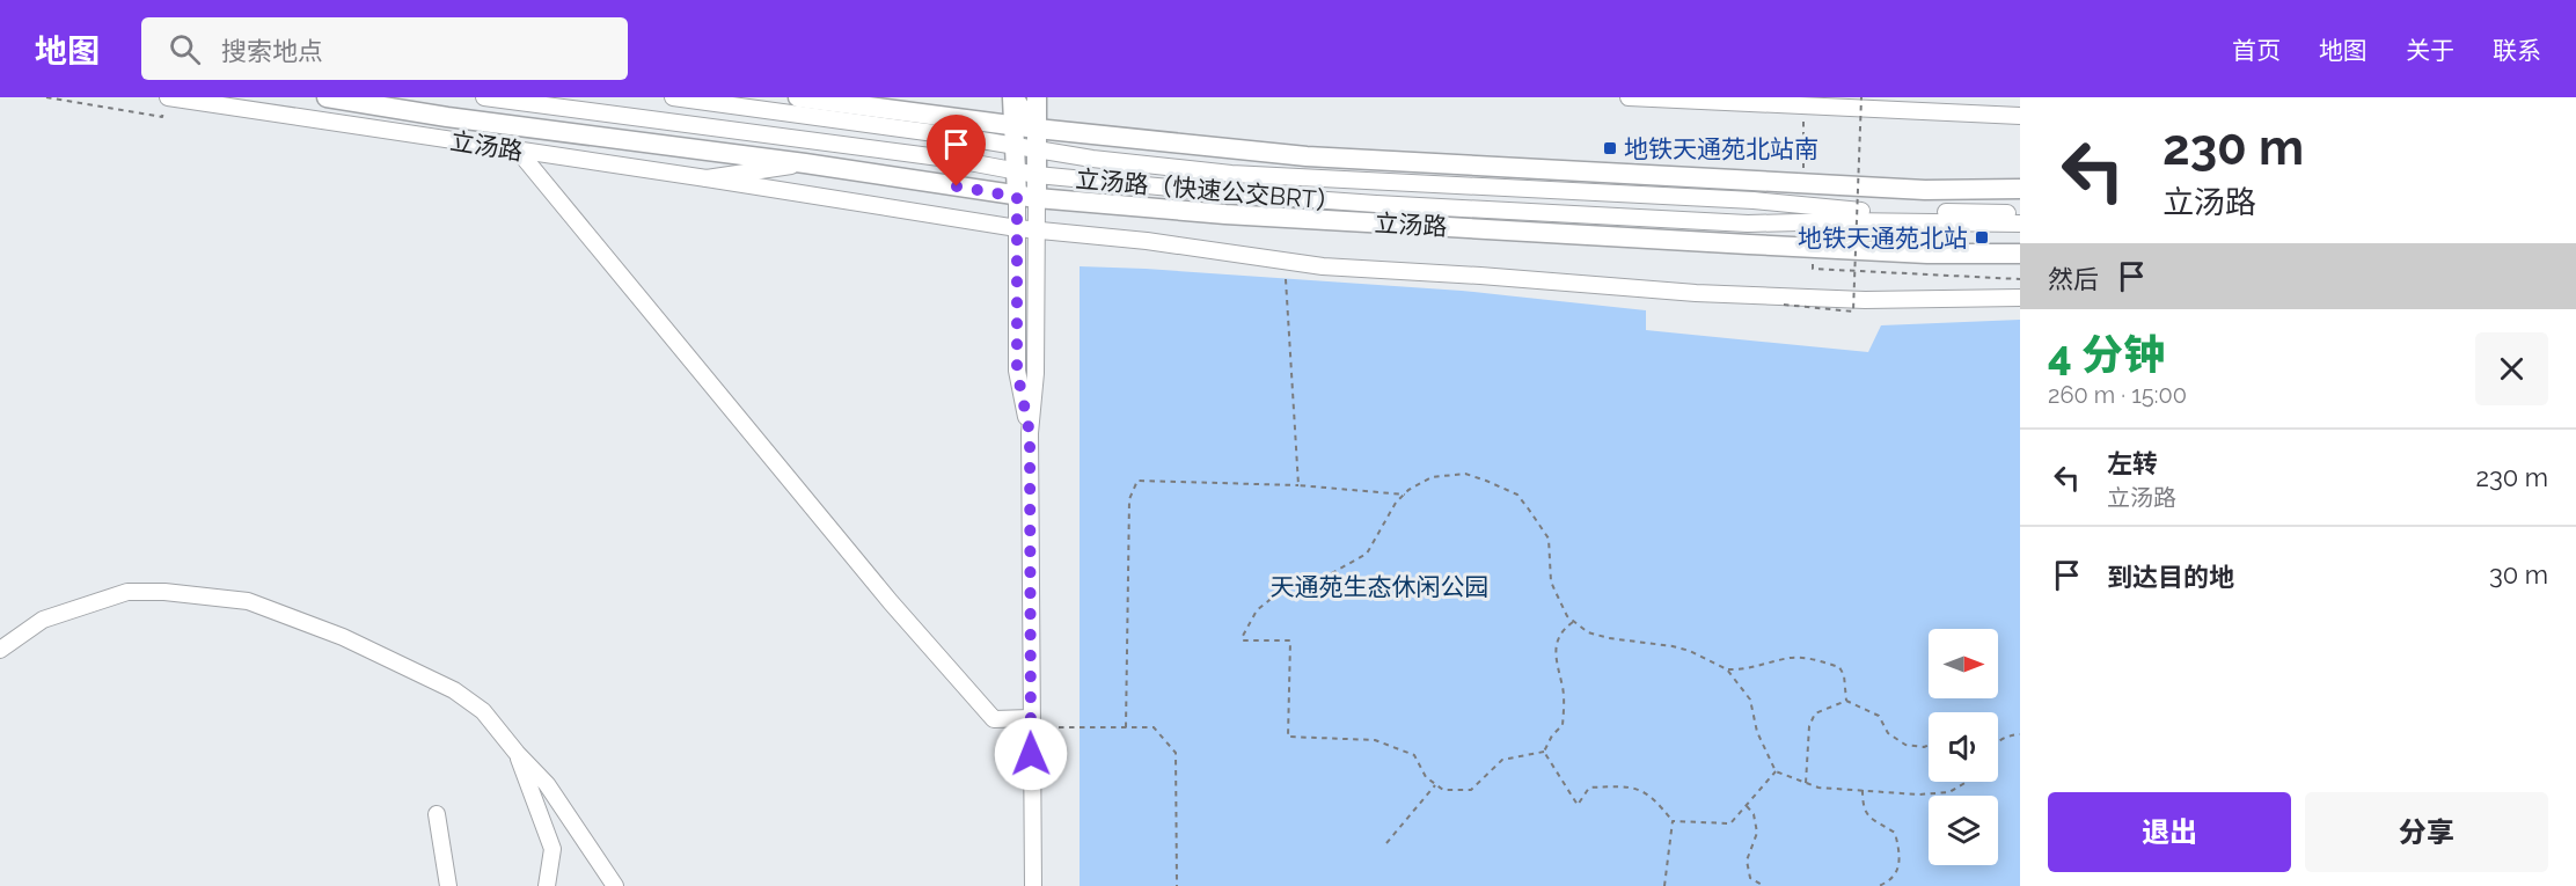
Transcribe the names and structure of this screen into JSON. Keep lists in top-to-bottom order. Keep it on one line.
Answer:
{"streets":{"main road":["立汤路"],"street":["立汤路（快速公交BRT）"]},"parks":["天通苑生态休闲公园"],"places":{"transit":["地铁天通苑北站南","地铁天通苑北站"]},"north":"right","page":{"header":"地图","search":"搜索地点","nav":["首页","地图","关于","联系"],"turn":["230 m","立汤路"],"then":"然后","heading":["4 分钟","260 m · 15:00"],"list":[{"name":"左转","note":"立汤路","value":"230 m"},{"name":"到达目的地","value":"30 m"}],"buttons":["退出","分享"]}}
